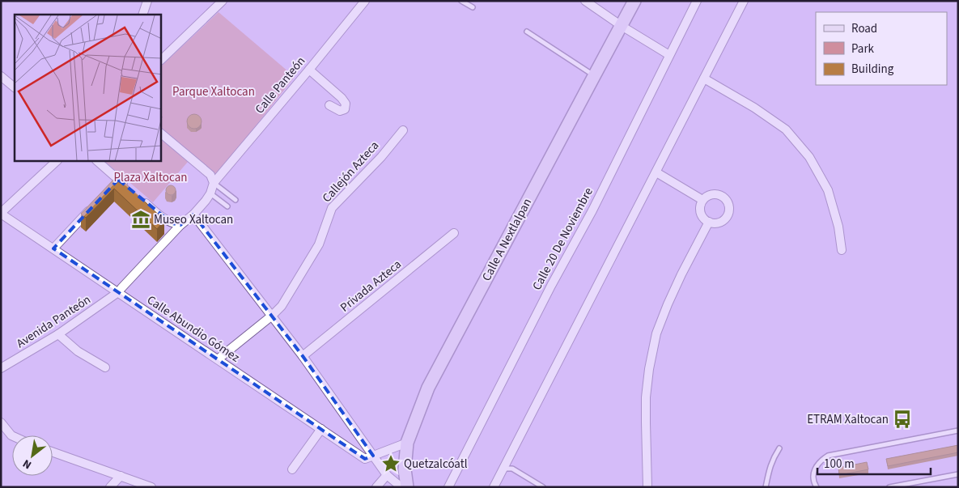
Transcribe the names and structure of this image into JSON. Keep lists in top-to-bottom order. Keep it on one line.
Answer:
{"streets":{"main road":["Calle A Nextlalpan"],"street":["Calle Panteón","Callejón Azteca","Calle 20 De Noviembre","Privada Azteca","Avenida Panteón","Calle Abundio Gómez"]},"crossings":[["Callejón Azteca","Calle Abundio Gómez"],["Avenida Panteón","Calle Abundio Gómez"]],"parks":["Parque Xaltocan","Plaza Xaltocan"],"places":{"museum":["Museo Xaltocan"],"bus stop":["ETRAM Xaltocan"],"place":["Quetzalcóatl"]},"legend":["Road","Park","Building"],"scale_bar":"100 m","north":"bottom left"}
